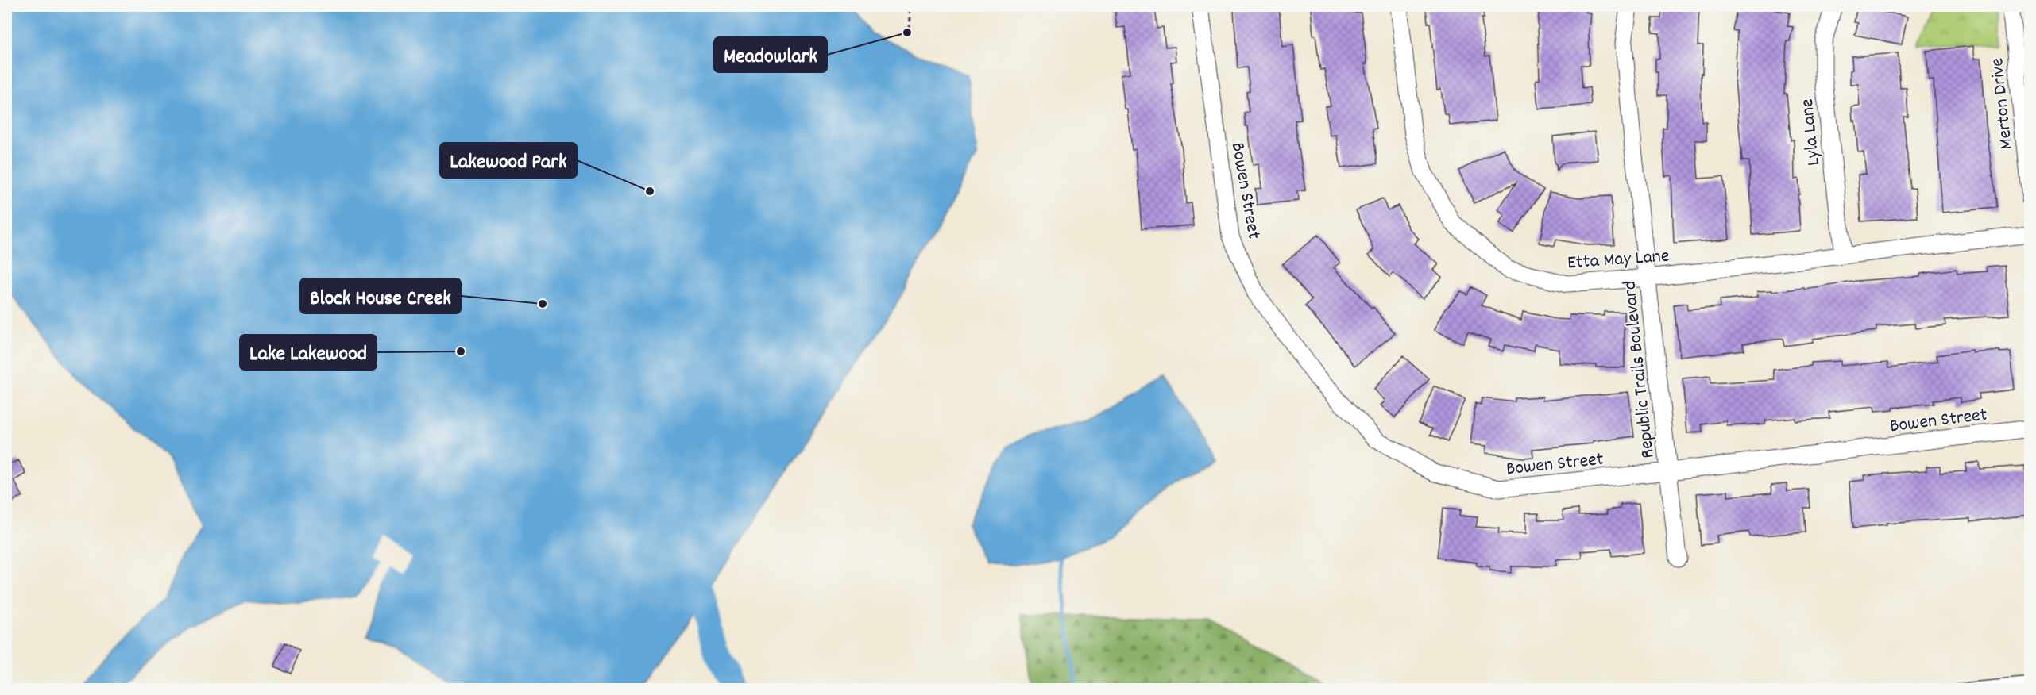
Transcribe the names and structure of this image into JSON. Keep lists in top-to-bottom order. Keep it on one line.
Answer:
{"streets":{"street":["Merton Drive","Lyla Lane","Bowen Street","Etta May Lane","Republic Trails Boulevard"]},"crossings":[["Lyla Lane","Etta May Lane"],["Bowen Street","Republic Trails Boulevard"],["Etta May Lane","Republic Trails Boulevard"]],"places":["Meadowlark","Lakewood Park","Block House Creek","Lake Lakewood"]}
